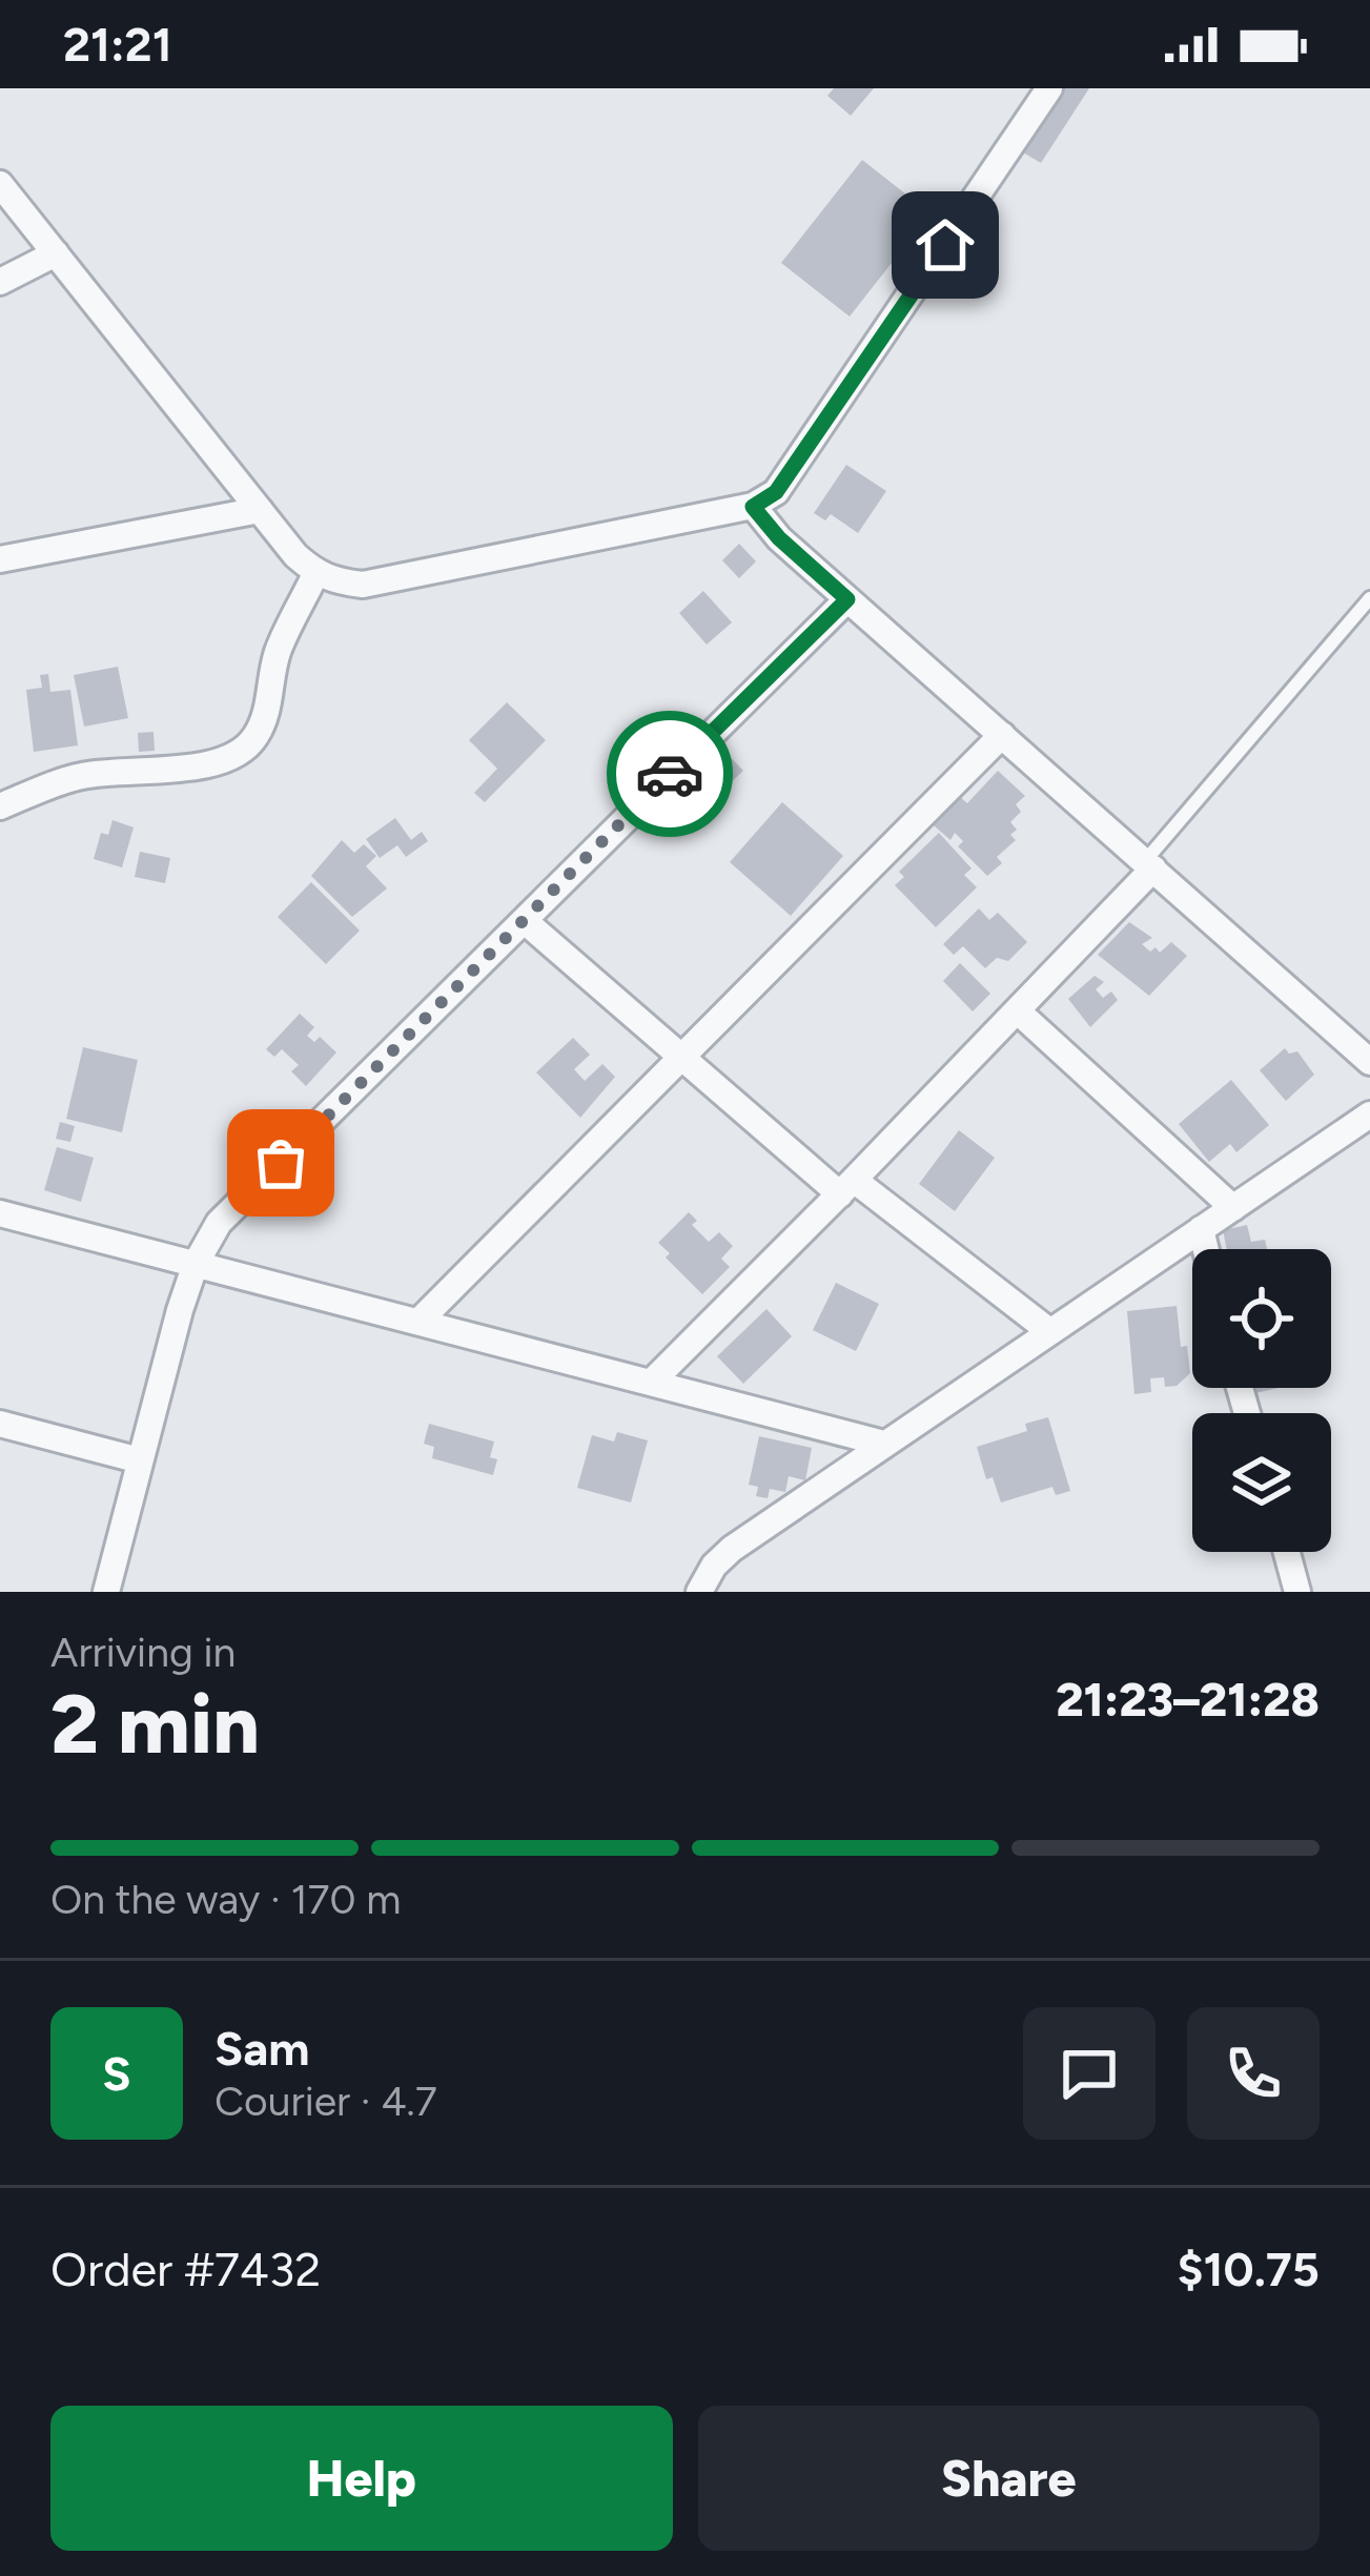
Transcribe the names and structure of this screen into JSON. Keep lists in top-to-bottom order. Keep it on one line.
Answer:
{"page":{"status":"21:21","heading":["2 min","Arriving in","21:23–21:28"],"panel":["Sam","Courier · 4.7","Order #7432","$10.75"],"bar":"On the way · 170 m","round":"S","buttons":["Help","Share"]}}
